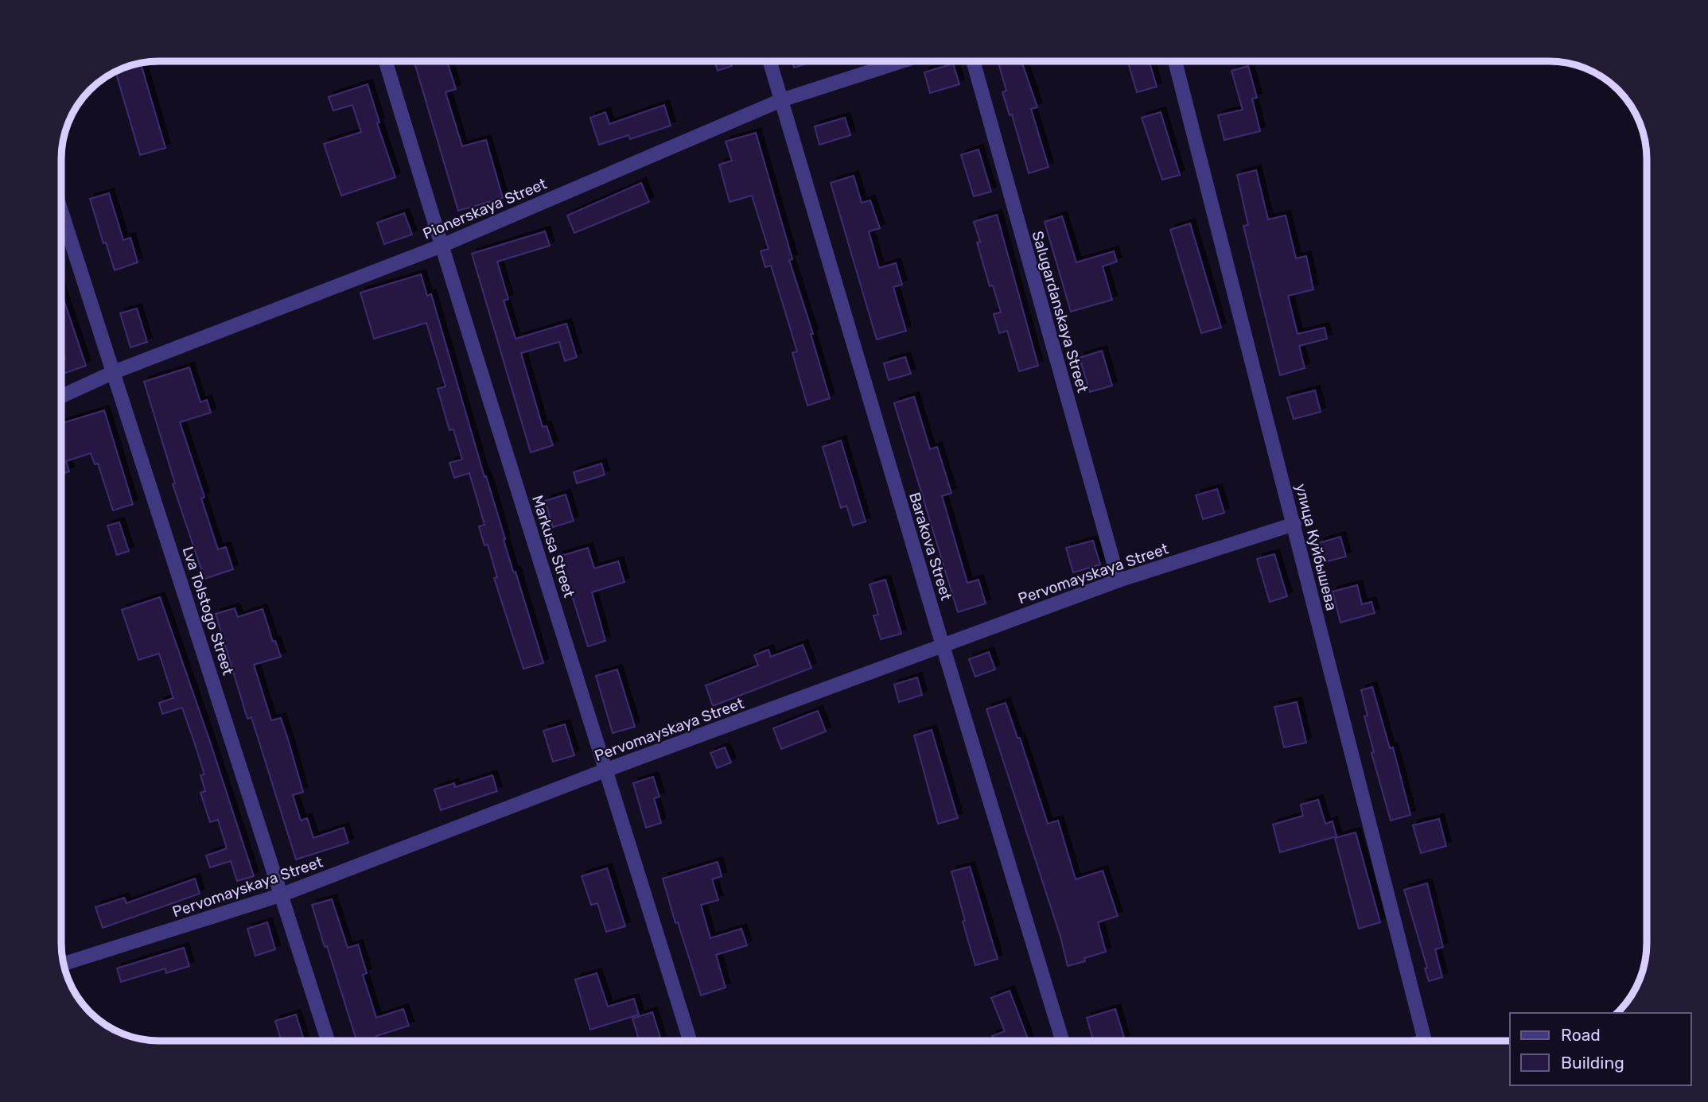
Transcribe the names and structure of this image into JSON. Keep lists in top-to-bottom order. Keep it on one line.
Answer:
{"streets":{"street":["Pionerskaya Street","Salugardanskaya Street","Markusa Street","Barakova Street","улица Куйбышева","Pervomayskaya Street","Lva Tolstogo Street"]},"crossings":[["Pionerskaya Street","Markusa Street"],["Pionerskaya Street","Barakova Street"],["Pionerskaya Street","Lva Tolstogo Street"],["Salugardanskaya Street","Pervomayskaya Street"],["Markusa Street","Pervomayskaya Street"],["Barakova Street","Pervomayskaya Street"],["улица Куйбышева","Pervomayskaya Street"],["Pervomayskaya Street","Lva Tolstogo Street"]],"legend":["Road","Building"]}
